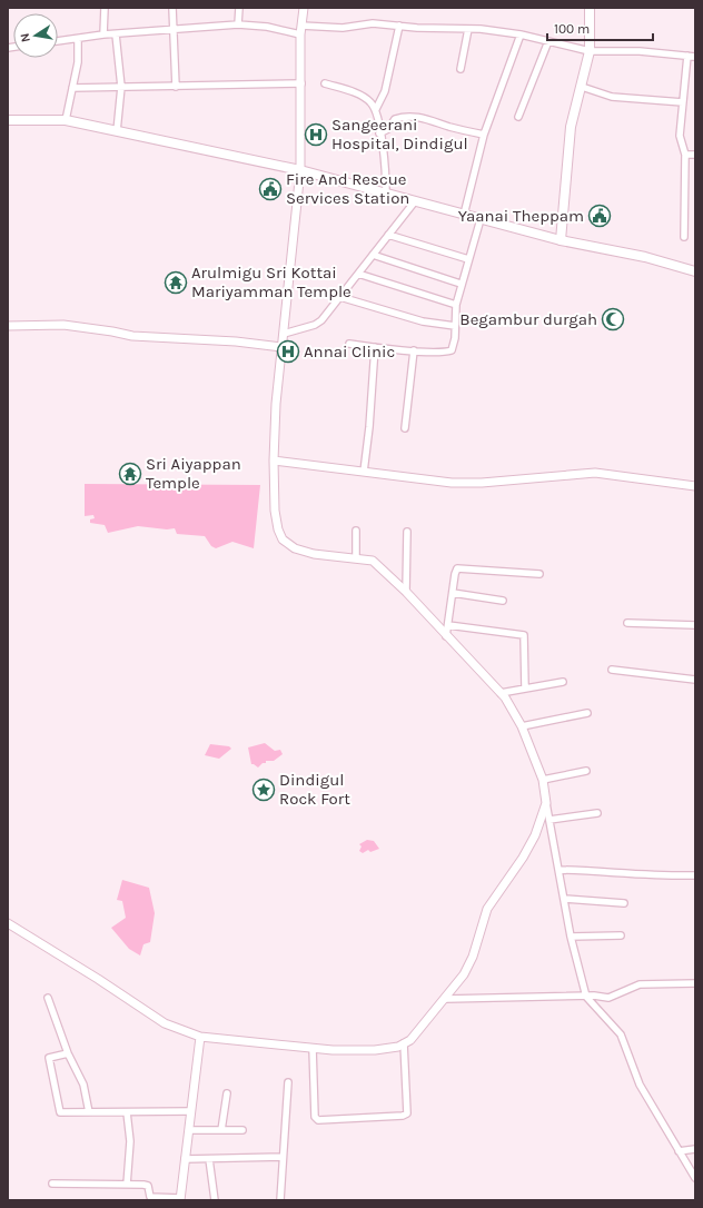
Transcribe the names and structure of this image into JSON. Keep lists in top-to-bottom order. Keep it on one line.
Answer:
{"places":{"hospital":["Sangeerani Hospital, Dindigul","Annai Clinic"],"public building":["Fire And Rescue Services Station","Yaanai Theppam"],"temple":["Arulmigu Sri Kottai Mariyamman Temple","Sri Aiyappan Temple"],"mosque":["Begambur durgah"],"place":["Dindigul Rock Fort"]},"scale_bar":"100 m","north":"left"}
